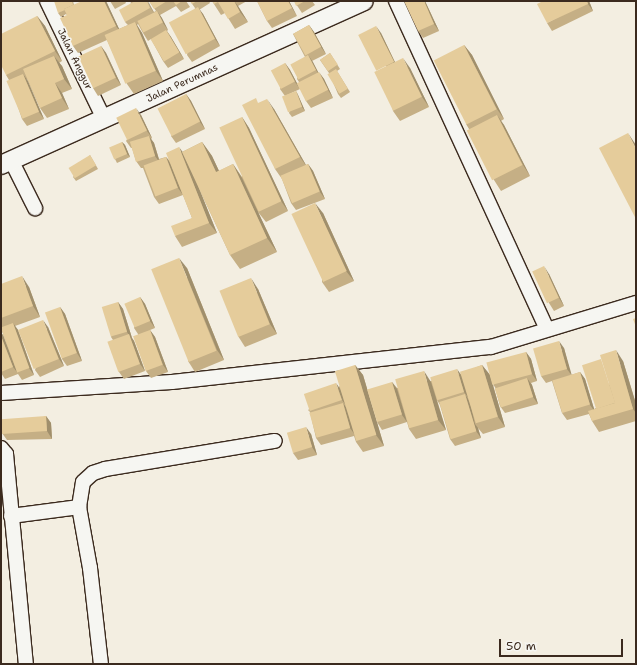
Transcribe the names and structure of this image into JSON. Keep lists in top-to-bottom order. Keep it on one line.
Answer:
{"streets":{"street":["Jalan Anggur","Jalan Perumnas"]},"crossings":[["Jalan Anggur","Jalan Perumnas"]],"scale_bar":"50 m"}
